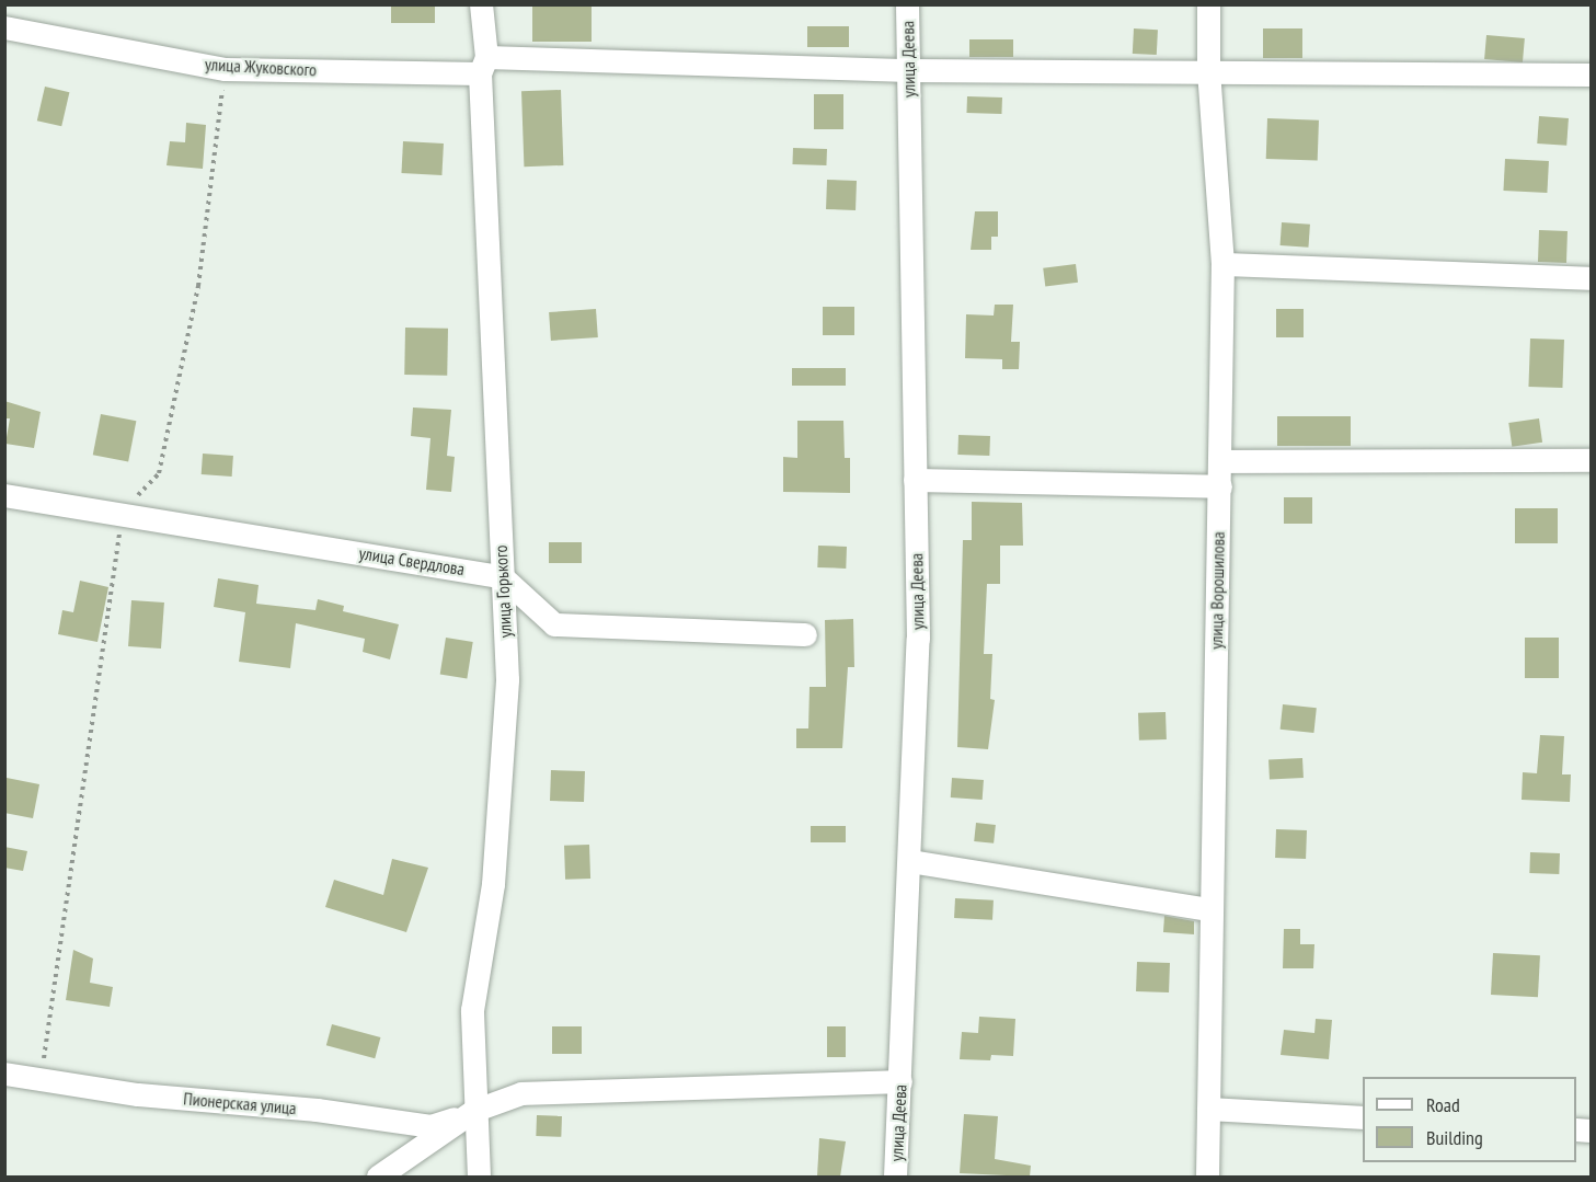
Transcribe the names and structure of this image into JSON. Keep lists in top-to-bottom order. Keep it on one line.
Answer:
{"streets":{"street":["улица Деева","улица Жуковского","улица Свердлова","улица Ворошилова","улица Горького","Пионерская улица"]},"crossings":[["улица Деева","улица Жуковского"],["улица Жуковского","улица Ворошилова"],["улица Жуковского","улица Горького"],["улица Свердлова","улица Горького"],["улица Горького","Пионерская улица"]],"legend":["Road","Building"]}
